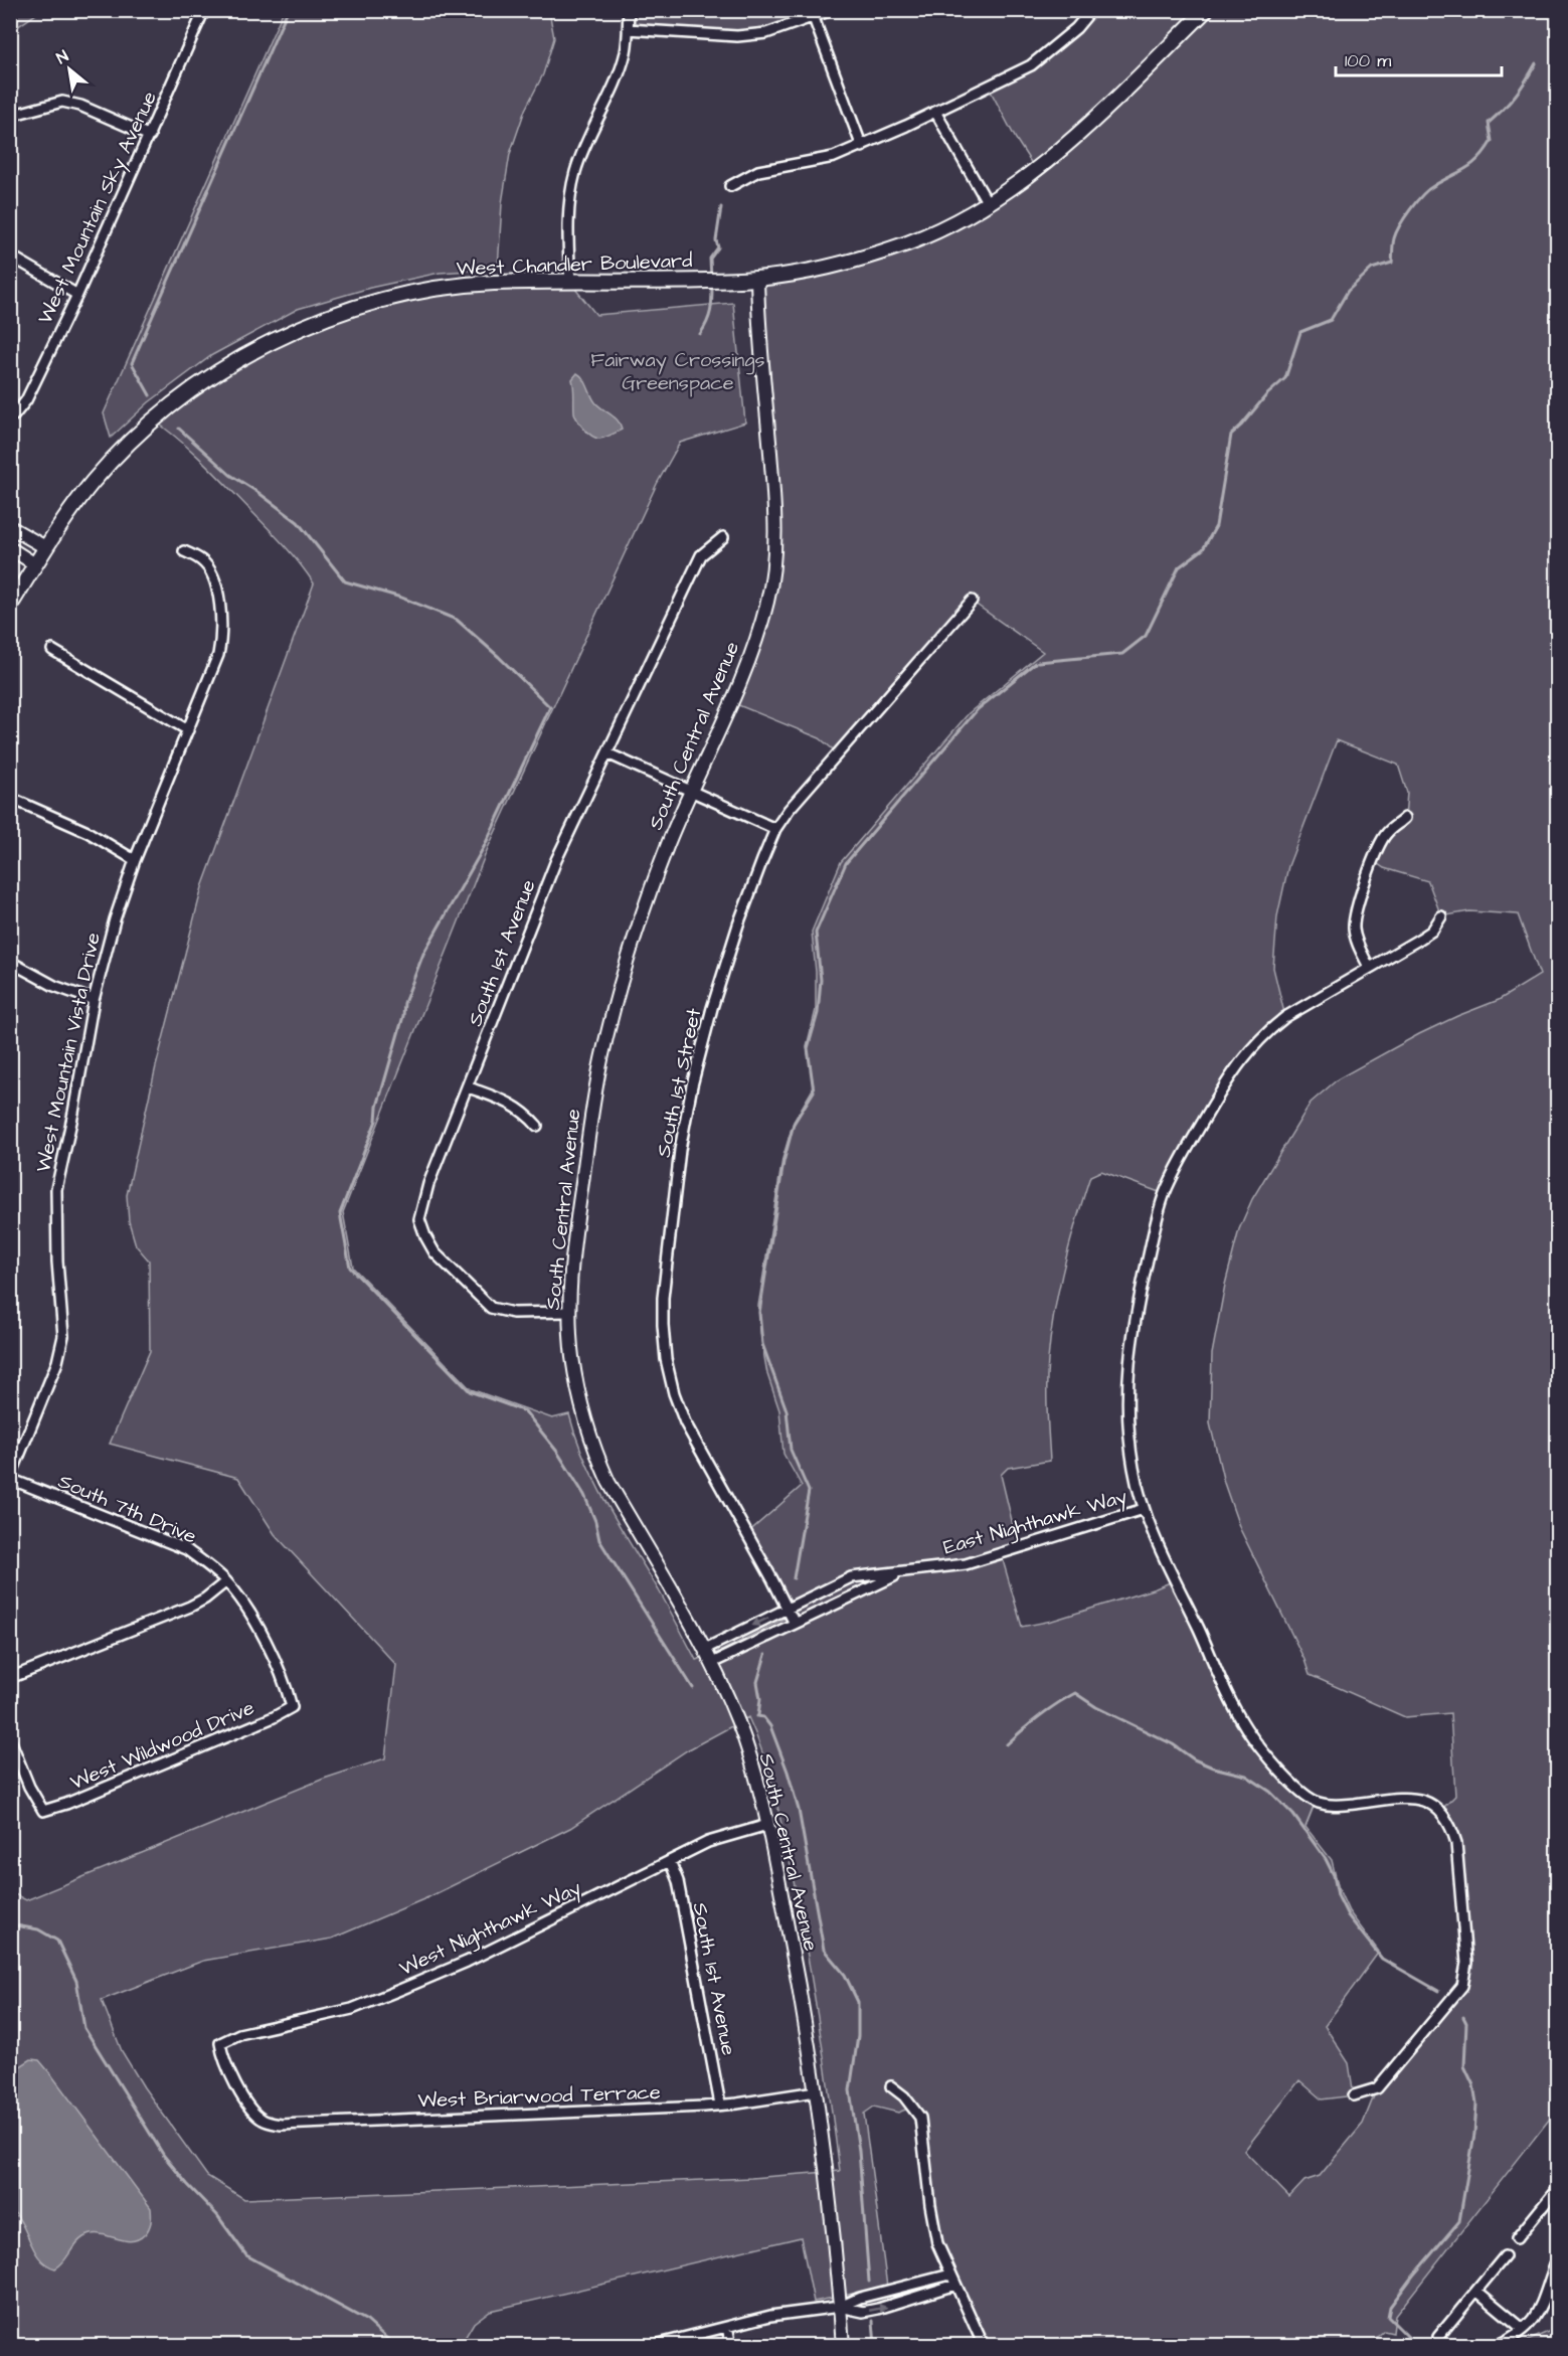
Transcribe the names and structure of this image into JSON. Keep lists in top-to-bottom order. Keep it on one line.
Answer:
{"streets":{"main road":["West Chandler Boulevard"],"street":["West Mountain Sky Avenue","South Central Avenue","South 1st Avenue","West Mountain Vista Drive","South 1st Street","South 7th Drive","East Nighthawk Way","West Wildwood Drive","West Nighthawk Way","West Briarwood Terrace"]},"crossings":[["West Chandler Boulevard","South Central Avenue"],["South Central Avenue","South 1st Avenue"],["South Central Avenue","East Nighthawk Way"],["South Central Avenue","West Nighthawk Way"],["South Central Avenue","West Briarwood Terrace"],["South 1st Avenue","West Nighthawk Way"],["South 1st Avenue","West Briarwood Terrace"],["West Mountain Vista Drive","South 7th Drive"],["South 1st Street","East Nighthawk Way"],["South 7th Drive","West Wildwood Drive"],["West Nighthawk Way","West Briarwood Terrace"]],"parks":["Fairway Crossings Greenspace"],"scale_bar":"100 m","north":"top left"}
